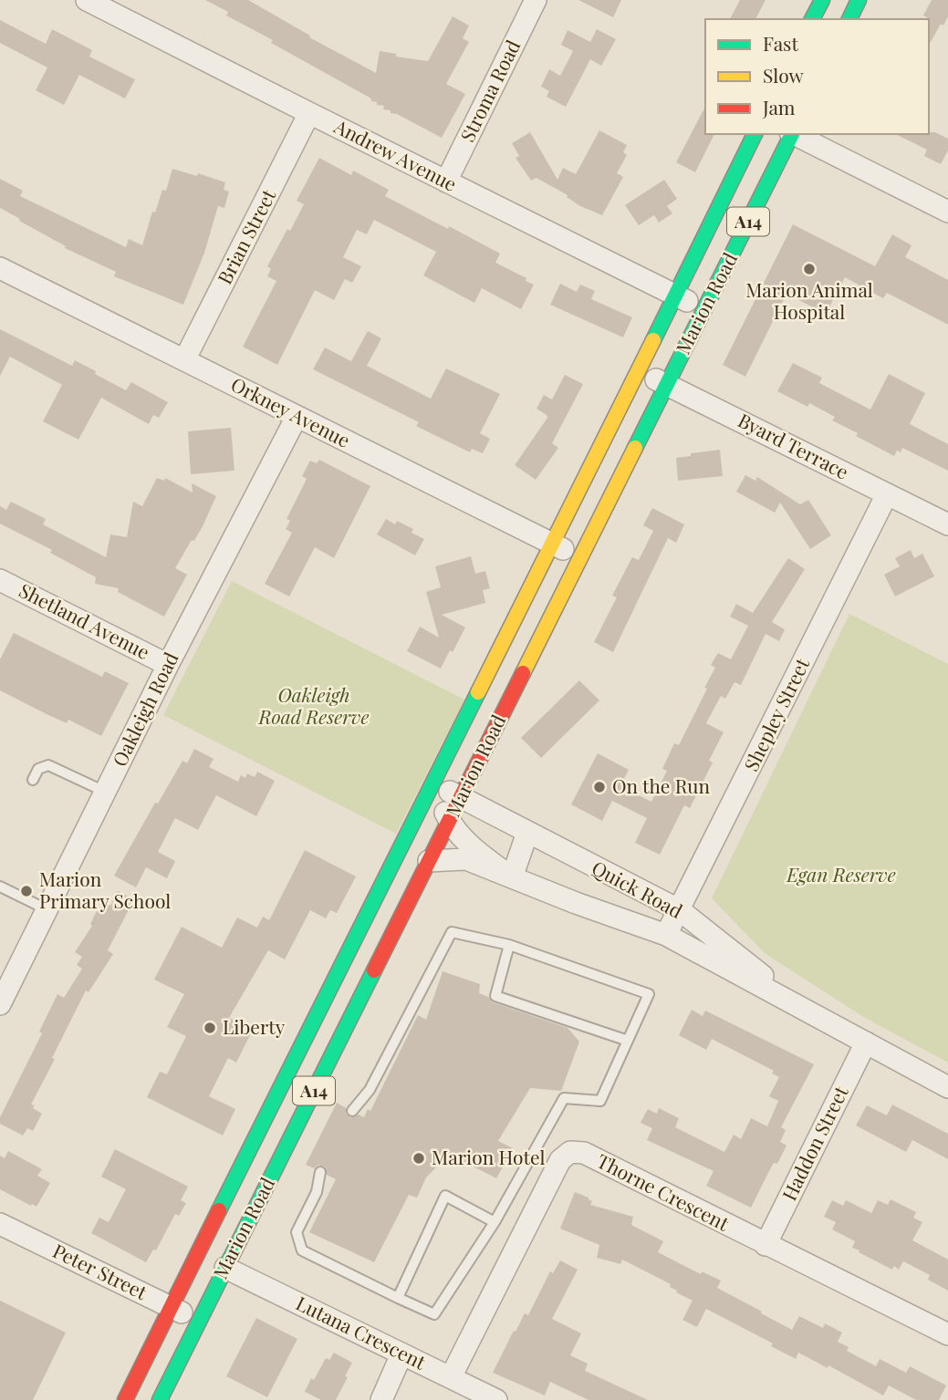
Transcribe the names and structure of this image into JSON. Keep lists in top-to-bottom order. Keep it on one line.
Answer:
{"streets":{"main road":["A14","Marion Road"],"street":["Stroma Road","Andrew Avenue","Brian Street","Orkney Avenue","Byard Terrace","Shetland Avenue","Oakleigh Road","Shepley Street","Quick Road","Haddon Street","Thorne Crescent","Peter Street","Lutana Crescent"]},"crossings":[["Stroma Road","Andrew Avenue"],["Andrew Avenue","Brian Street"],["Andrew Avenue","Marion Road"],["Brian Street","Orkney Avenue"],["Marion Road","Orkney Avenue"],["Marion Road","Byard Terrace"],["Marion Road","Quick Road"],["Marion Road","Peter Street"],["Marion Road","Lutana Crescent"],["Orkney Avenue","Oakleigh Road"],["Byard Terrace","Shepley Street"],["Shetland Avenue","Oakleigh Road"],["Shepley Street","Quick Road"],["Quick Road","Haddon Street"],["Haddon Street","Thorne Crescent"],["Thorne Crescent","Lutana Crescent"]],"parks":["Oakleigh Road Reserve","Egan Reserve"],"places":["Marion Animal Hospital","On the Run","Marion Primary School","Liberty","Marion Hotel"],"legend":["Fast","Slow","Jam"]}
